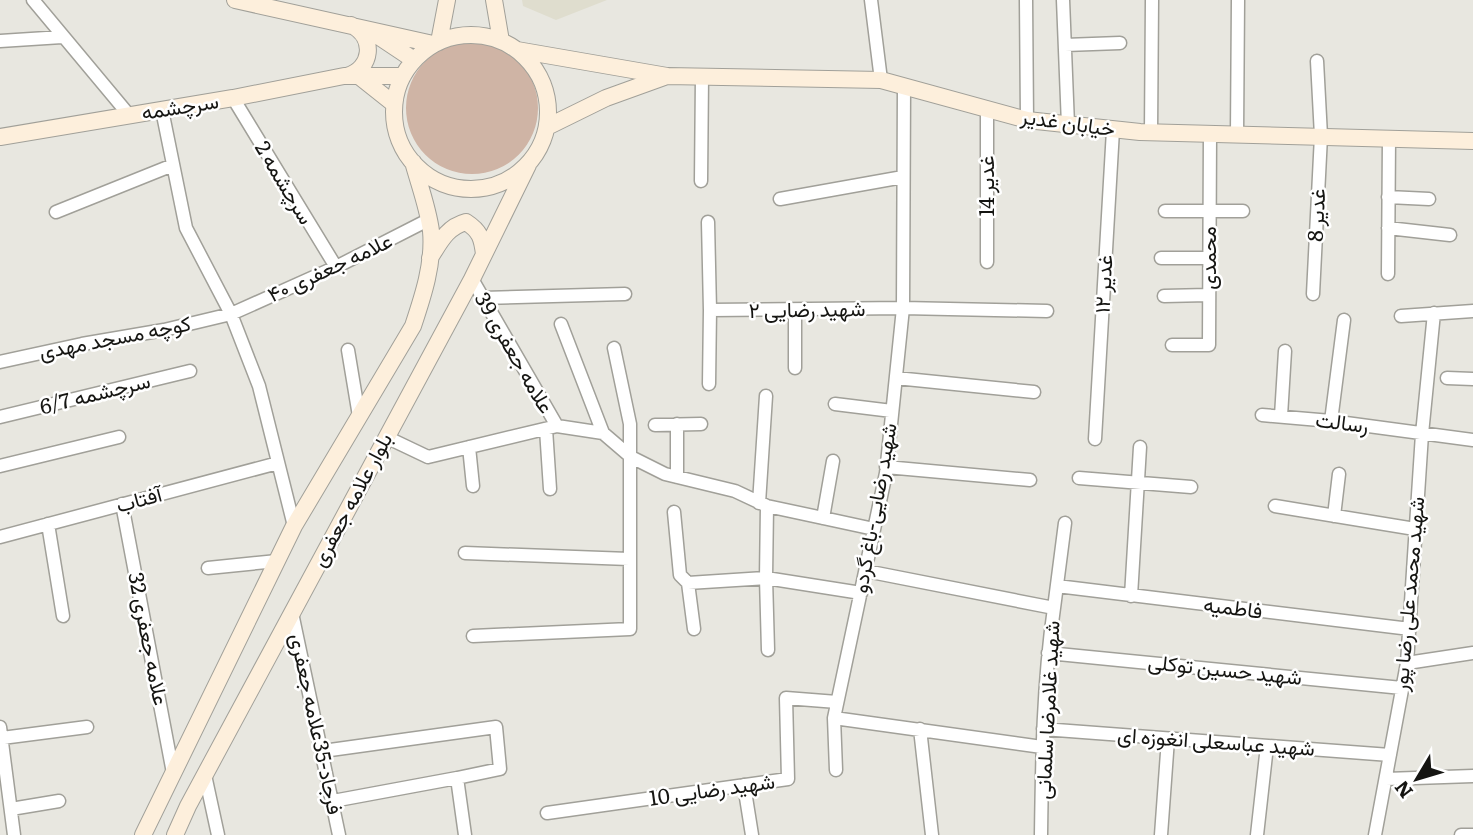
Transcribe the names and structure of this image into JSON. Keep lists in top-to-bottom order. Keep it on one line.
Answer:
{"streets":{"main road":["سرچشمه","خیابان غدیر","بلوار علامه جعفری"],"street":["سرچشمه 2","غدیر 14","غدیر 8","محمدی","علامه جعفری ۴۰","غدیر ۱۲","شهید رضایی ۲","کوچه مسجد مهدی","علامه جعفری 39","سرچشمه 6/7","رسالت","آفتاب","شهید رضایی-باغ گردو","شهید محمد علی رضا پور","فاطمیه","علامه جعفری 32","شهید حسین توکلی","شهید غلامرضا سلمانی","فرجاد-35علامه جعفری","شهید عباسعلی انغوزه ای","شهید رضایی 10"]},"crossings":[["سرچشمه","سرچشمه 2"],["سرچشمه","بلوار علامه جعفری"],["خیابان غدیر","غدیر 14"],["خیابان غدیر","غدیر 8"],["خیابان غدیر","محمدی"],["خیابان غدیر","غدیر ۱۲"],["خیابان غدیر","شهید رضایی-باغ گردو"],["سرچشمه 2","علامه جعفری ۴۰"],["علامه جعفری ۴۰","کوچه مسجد مهدی"],["علامه جعفری ۴۰","بلوار علامه جعفری"],["شهید رضایی ۲","شهید رضایی-باغ گردو"],["علامه جعفری 39","بلوار علامه جعفری"],["رسالت","شهید محمد علی رضا پور"],["آفتاب","علامه جعفری 32"],["بلوار علامه جعفری","علامه جعفری 32"],["بلوار علامه جعفری","فرجاد-35علامه جعفری"],["شهید رضایی-باغ گردو","شهید غلامرضا سلمانی"],["شهید رضایی-باغ گردو","شهید رضایی 10"],["شهید محمد علی رضا پور","فاطمیه"],["شهید محمد علی رضا پور","شهید حسین توکلی"],["شهید محمد علی رضا پور","شهید عباسعلی انغوزه ای"],["شهید حسین توکلی","شهید غلامرضا سلمانی"],["شهید غلامرضا سلمانی","شهید عباسعلی انغوزه ای"]],"north":"bottom left"}
